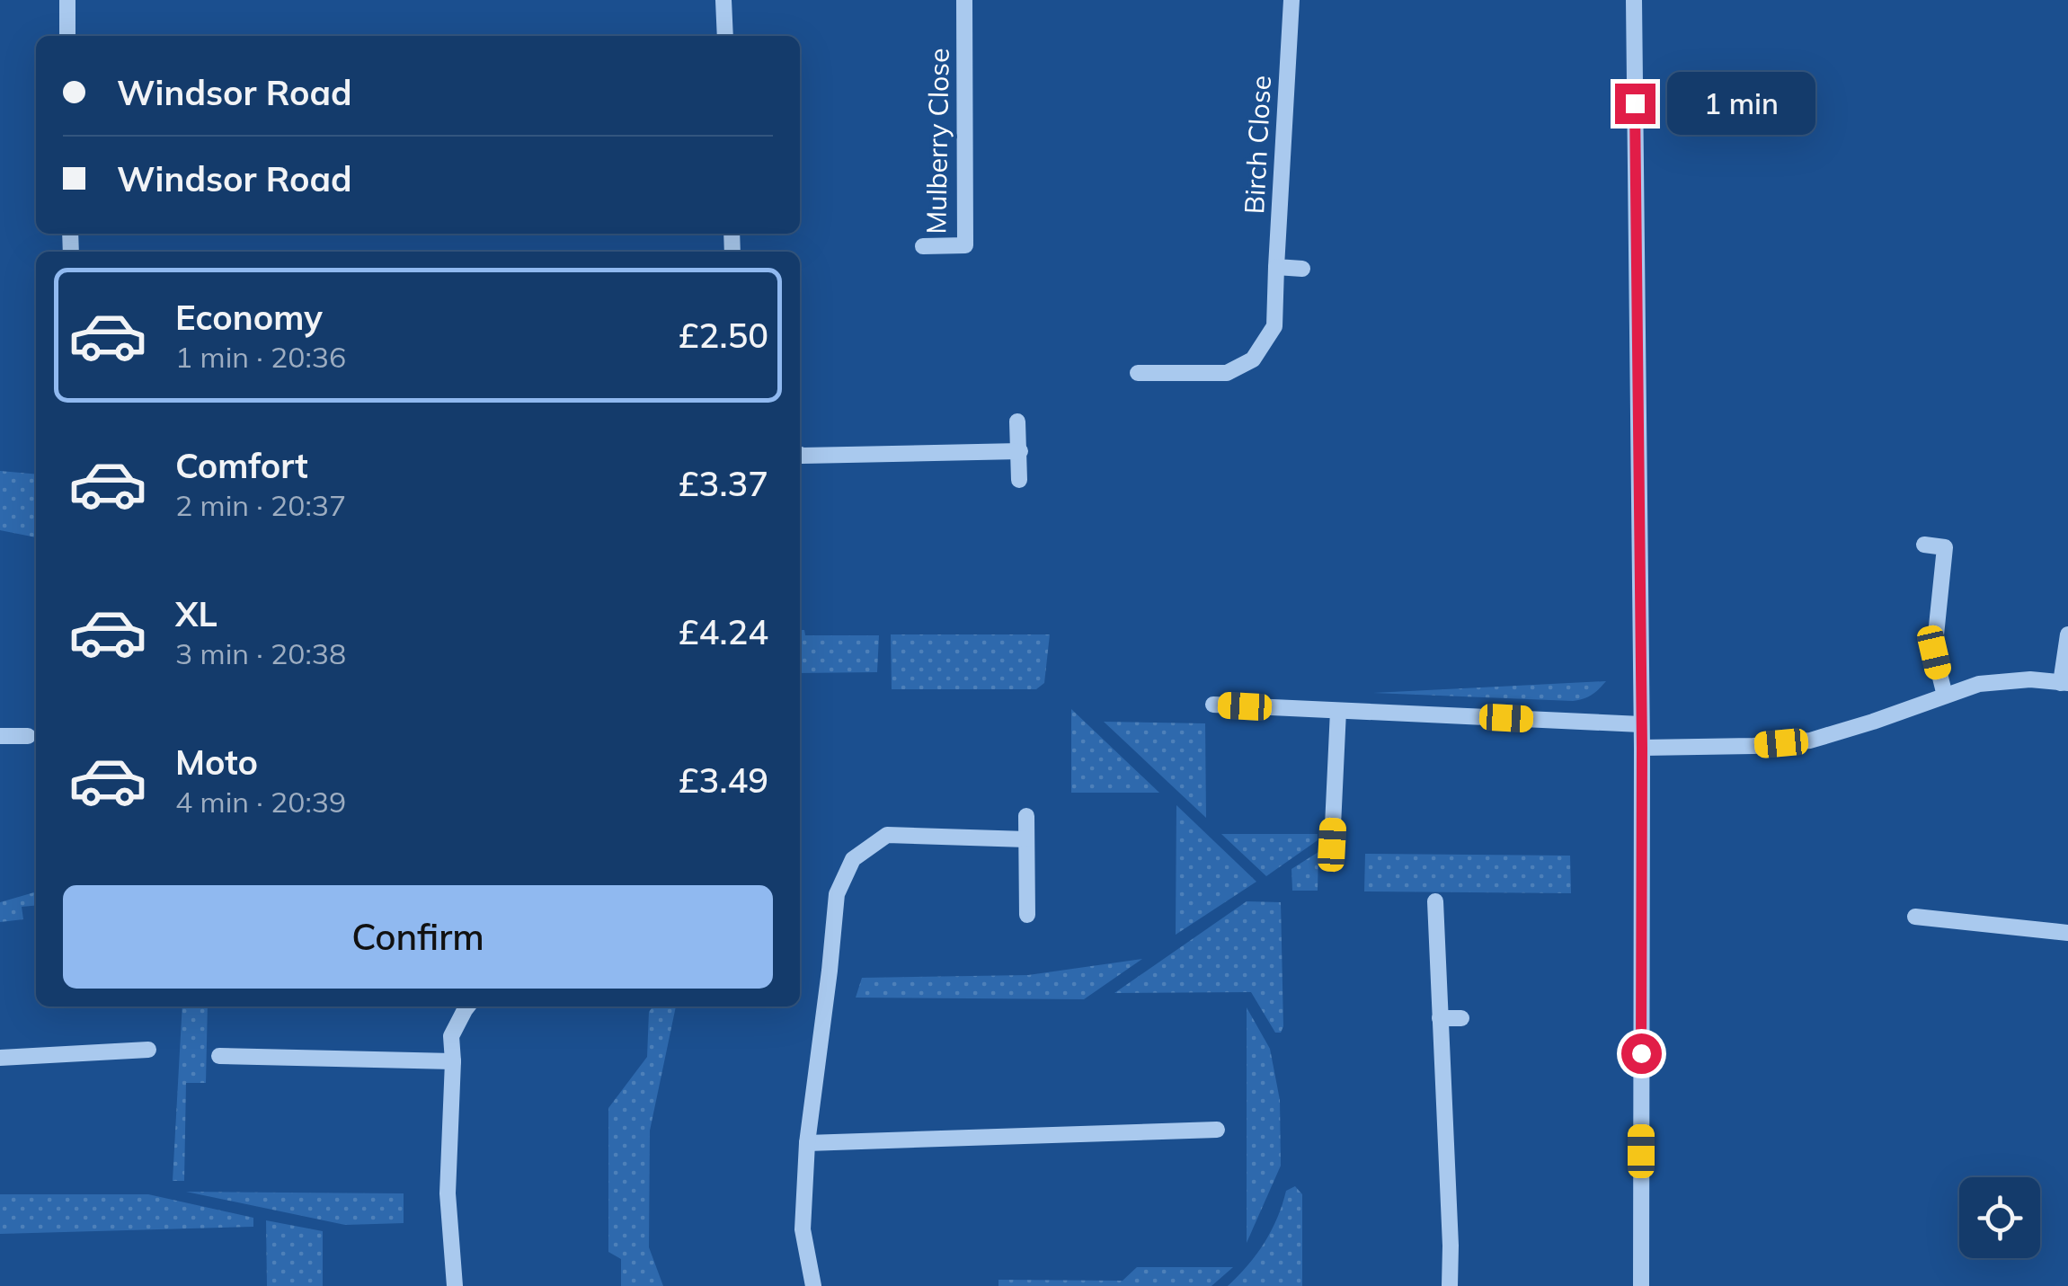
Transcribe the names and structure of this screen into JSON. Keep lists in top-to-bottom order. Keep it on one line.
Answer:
{"streets":{"street":["Mulberry Close","Birch Close"]},"page":{"banner":["Windsor Road","Windsor Road"],"bubble":"1 min","list":[{"name":"Economy","note":"1 min · 20:36","value":"£2.50"},{"name":"Comfort","note":"2 min · 20:37","value":"£3.37"},{"name":"XL","note":"3 min · 20:38","value":"£4.24"},{"name":"Moto","note":"4 min · 20:39","value":"£3.49"}],"buttons":"Confirm"}}
